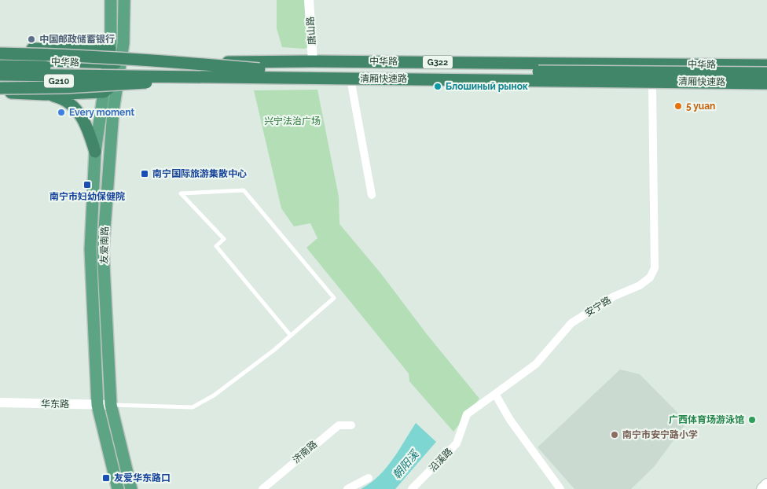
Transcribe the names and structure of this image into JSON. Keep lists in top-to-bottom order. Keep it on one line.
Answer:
{"streets":{"highway":["中华路","G322","清厢快速路","G210"],"main road":["友爱南路"],"street":["唐山路","安宁路","华东路","济南路","沿溪路"]},"crossings":[["唐山路","中华路"],["中华路","友爱南路"],["中华路","安宁路"],["友爱南路","华东路"],["安宁路","沿溪路"]],"water":["朝阳溪"],"parks":["兴宁法治广场"],"places":{"other":["中国邮政储蓄银行","Блошиный рынок","5 yuan","Every moment","广西体育场游泳馆","南宁市安宁路小学"],"transit":["南宁国际旅游集散中心","南宁市妇幼保健院","友爱华东路口"]}}
